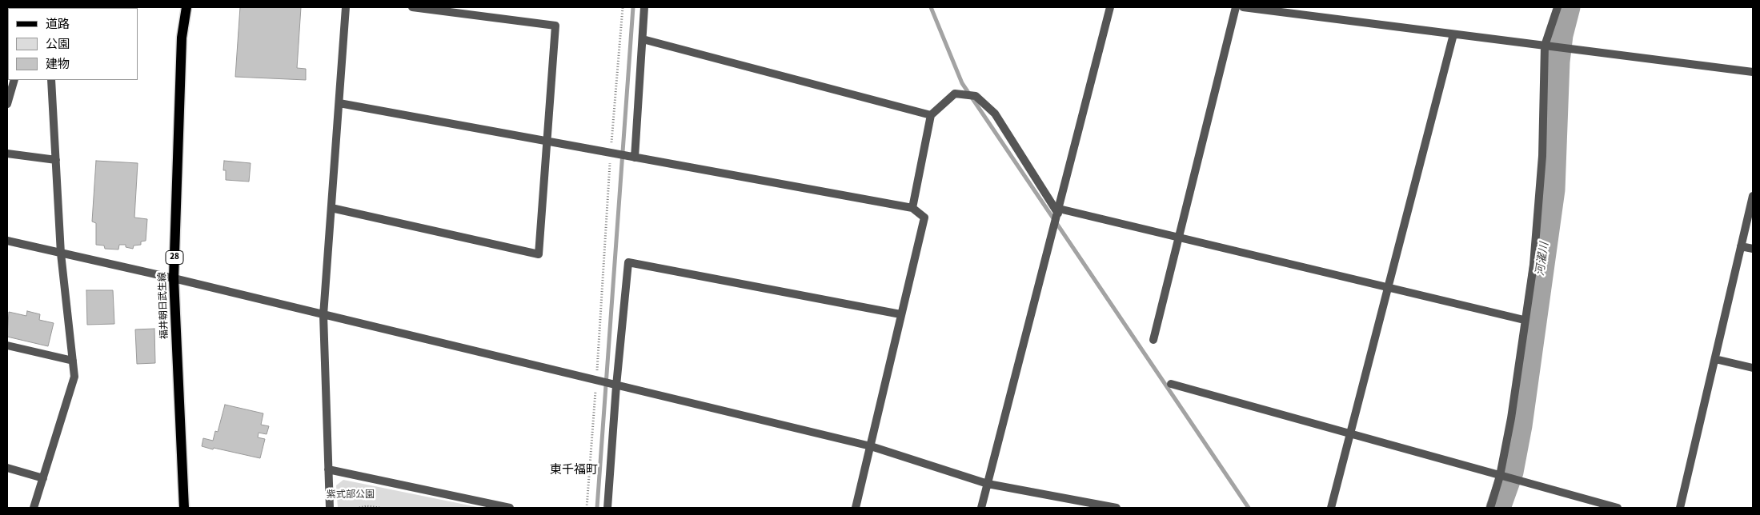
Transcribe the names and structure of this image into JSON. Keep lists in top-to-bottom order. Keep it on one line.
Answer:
{"streets":{"main road":["28","福井朝日武生線"]},"districts":["東千福町"],"water":["河濯川"],"parks":["紫式部公園"],"legend":["道路","公園","建物"]}
